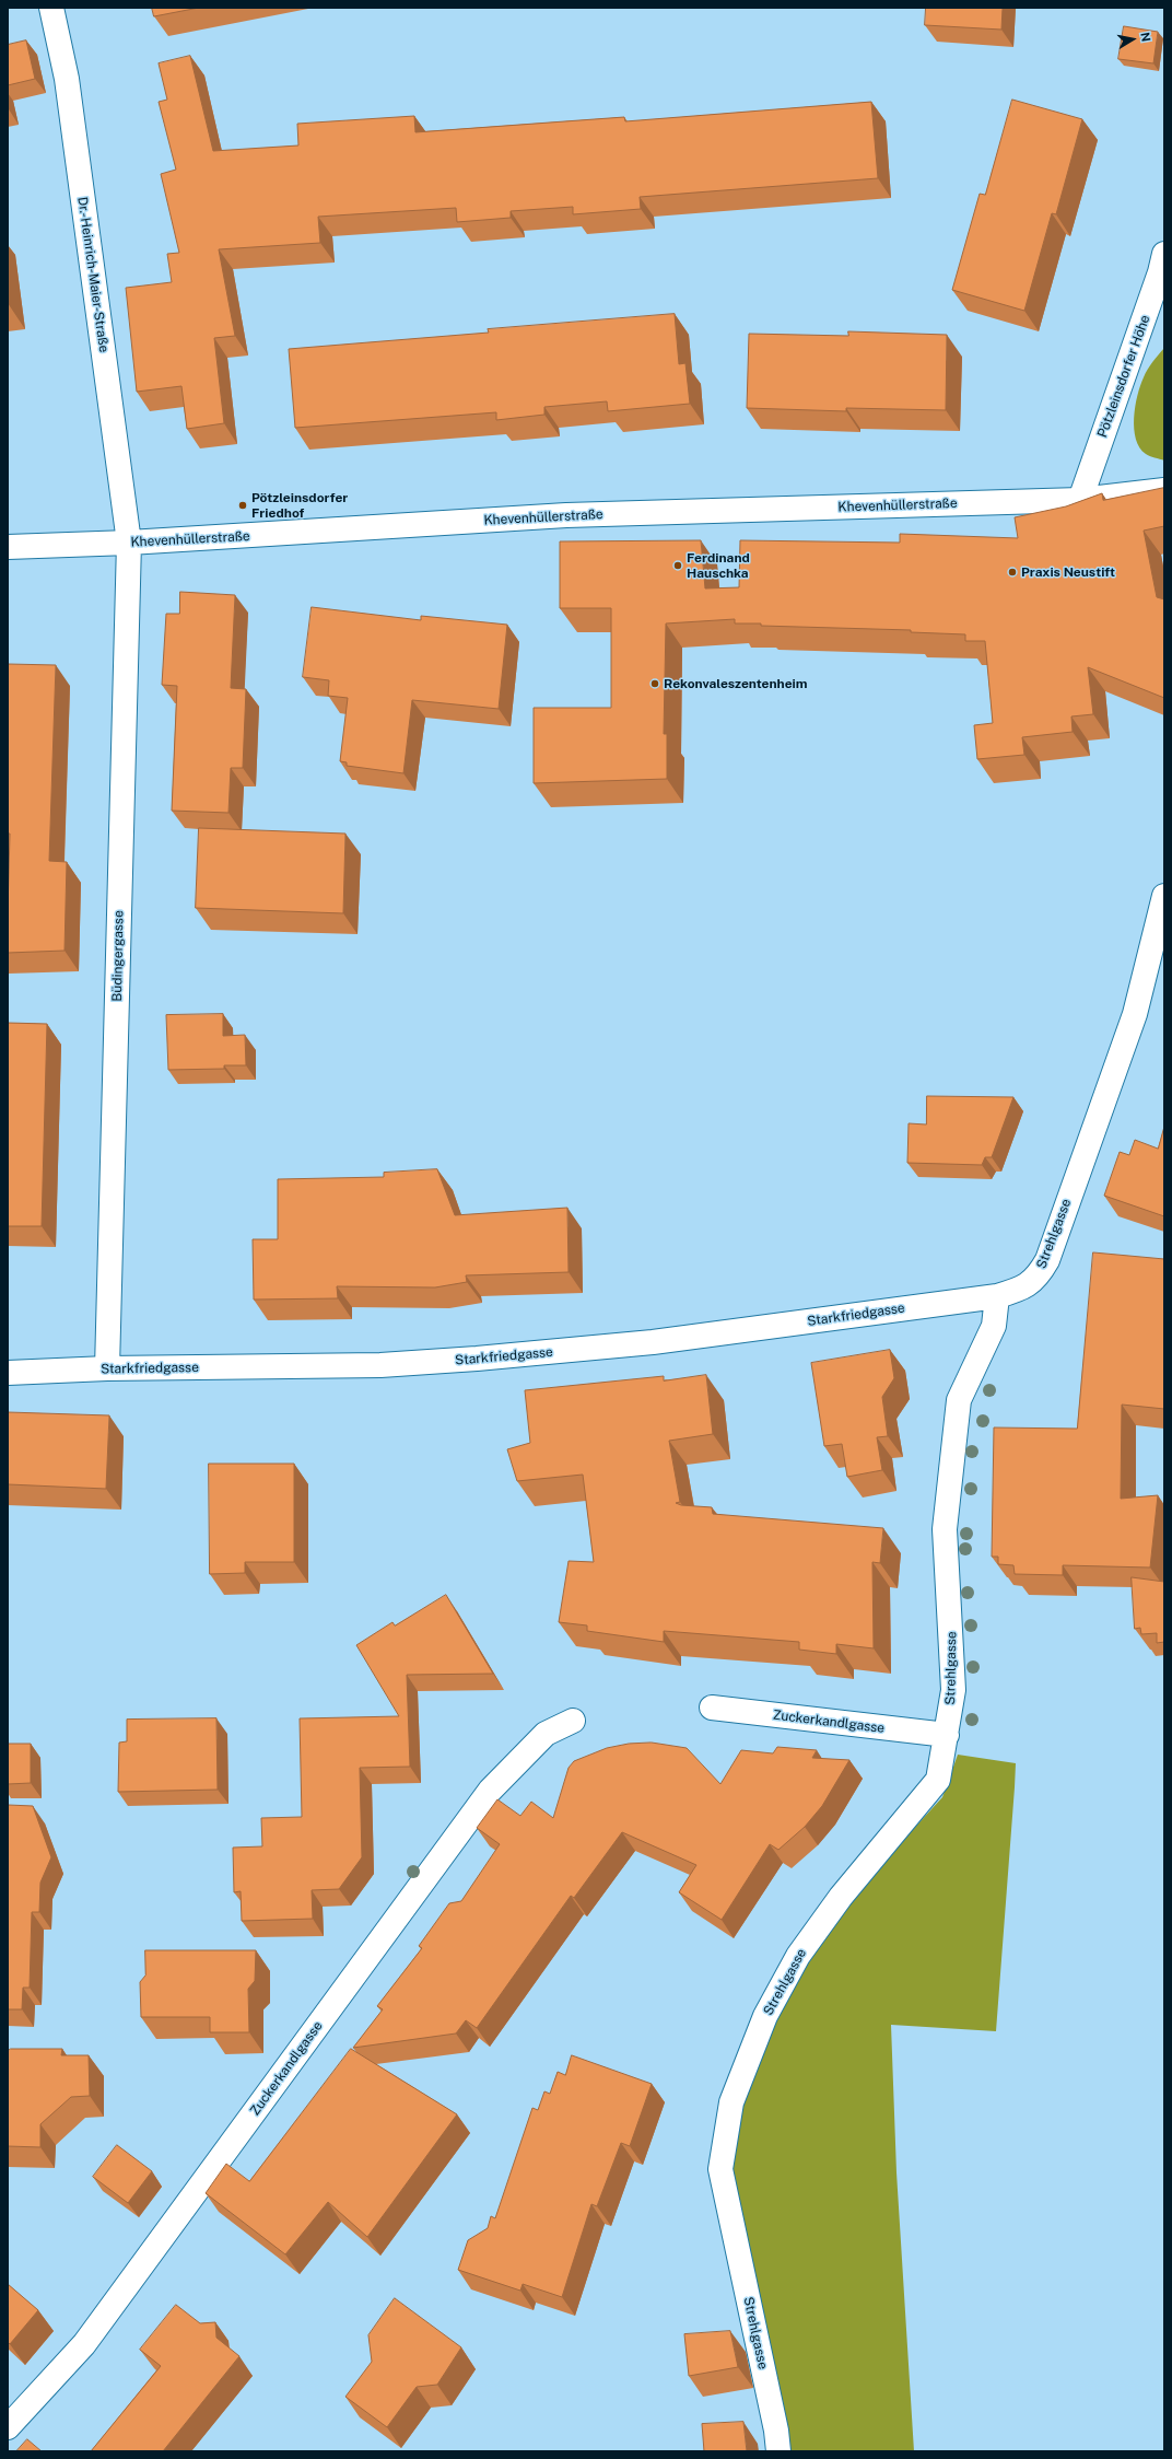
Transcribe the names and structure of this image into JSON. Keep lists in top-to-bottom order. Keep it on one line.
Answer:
{"streets":{"street":["Dr.-Heinrich-Maier-Straße","Pötzleinsdorfer Höhe","Khevenhüllerstraße","Büdingergasse","Strehlgasse","Starkfriedgasse","Zuckerkandlgasse"]},"crossings":[["Dr.-Heinrich-Maier-Straße","Khevenhüllerstraße"],["Dr.-Heinrich-Maier-Straße","Büdingergasse"],["Pötzleinsdorfer Höhe","Khevenhüllerstraße"],["Khevenhüllerstraße","Büdingergasse"],["Büdingergasse","Starkfriedgasse"],["Strehlgasse","Starkfriedgasse"],["Strehlgasse","Zuckerkandlgasse"]],"places":["Pötzleinsdorfer Friedhof","Ferdinand Hauschka","Praxis Neustift","Rekonvaleszentenheim"],"north":"right"}
